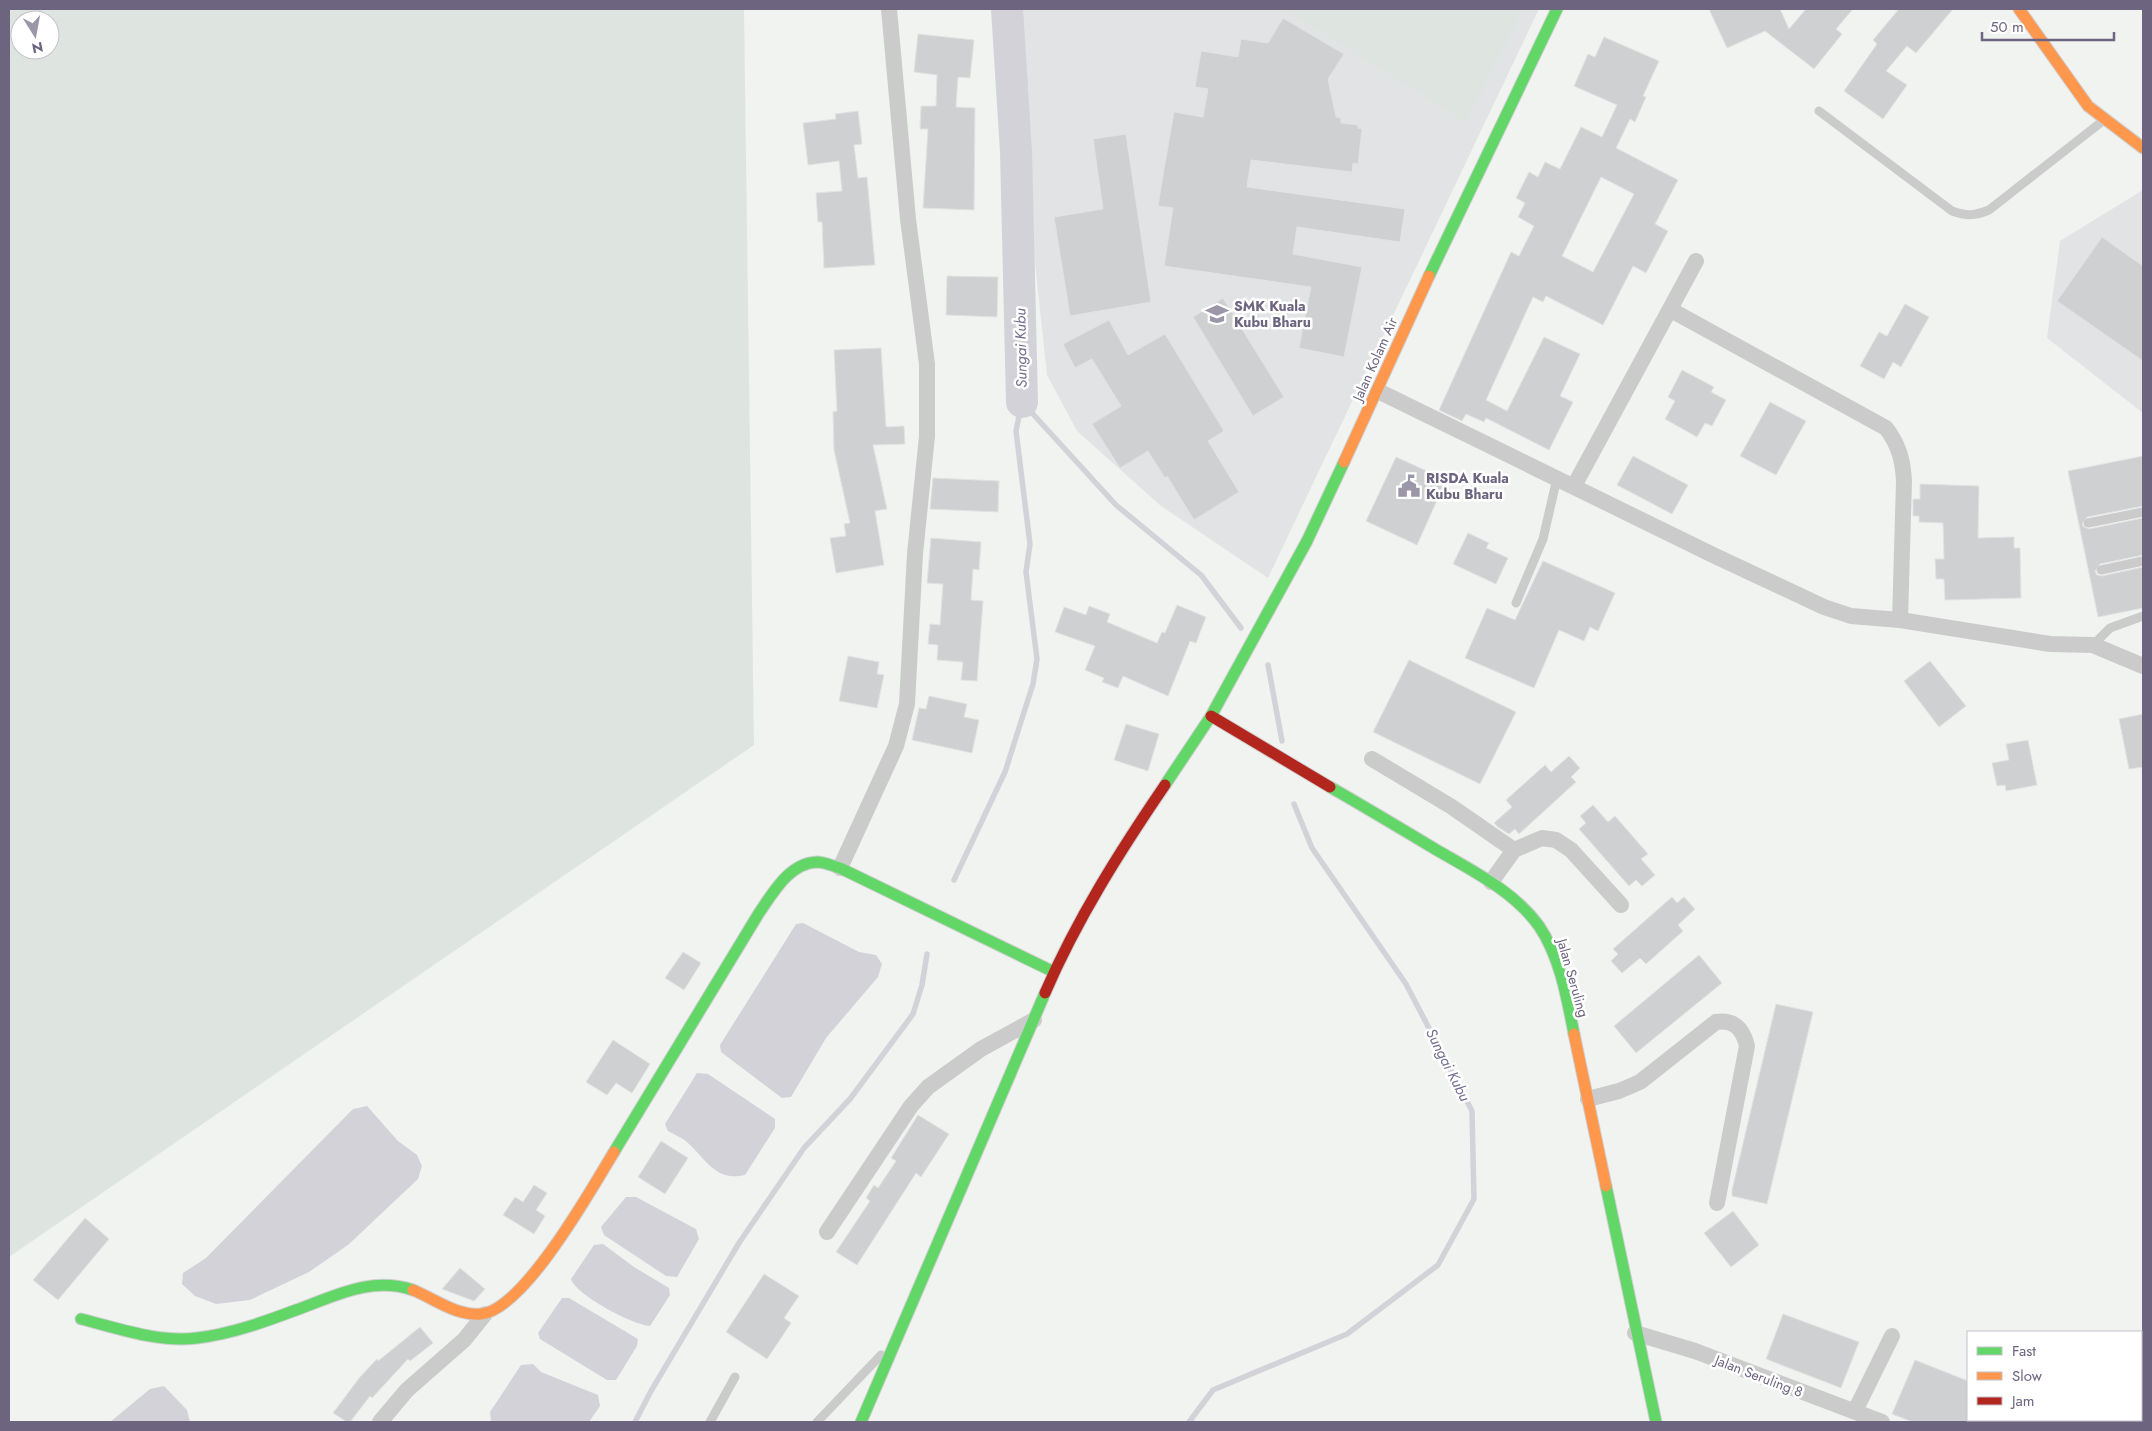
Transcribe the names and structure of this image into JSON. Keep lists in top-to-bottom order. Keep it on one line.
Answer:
{"streets":{"street":["Jalan Kolam Air","Jalan Seruling","Jalan Seruling 8"]},"crossings":[["Jalan Kolam Air","Jalan Seruling"],["Jalan Seruling","Jalan Seruling 8"]],"water":["Sungai Kubu"],"places":{"school or university":["SMK Kuala Kubu Bharu"],"public building":["RISDA Kuala Kubu Bharu"]},"legend":["Fast","Slow","Jam"],"scale_bar":"50 m","north":"bottom"}
